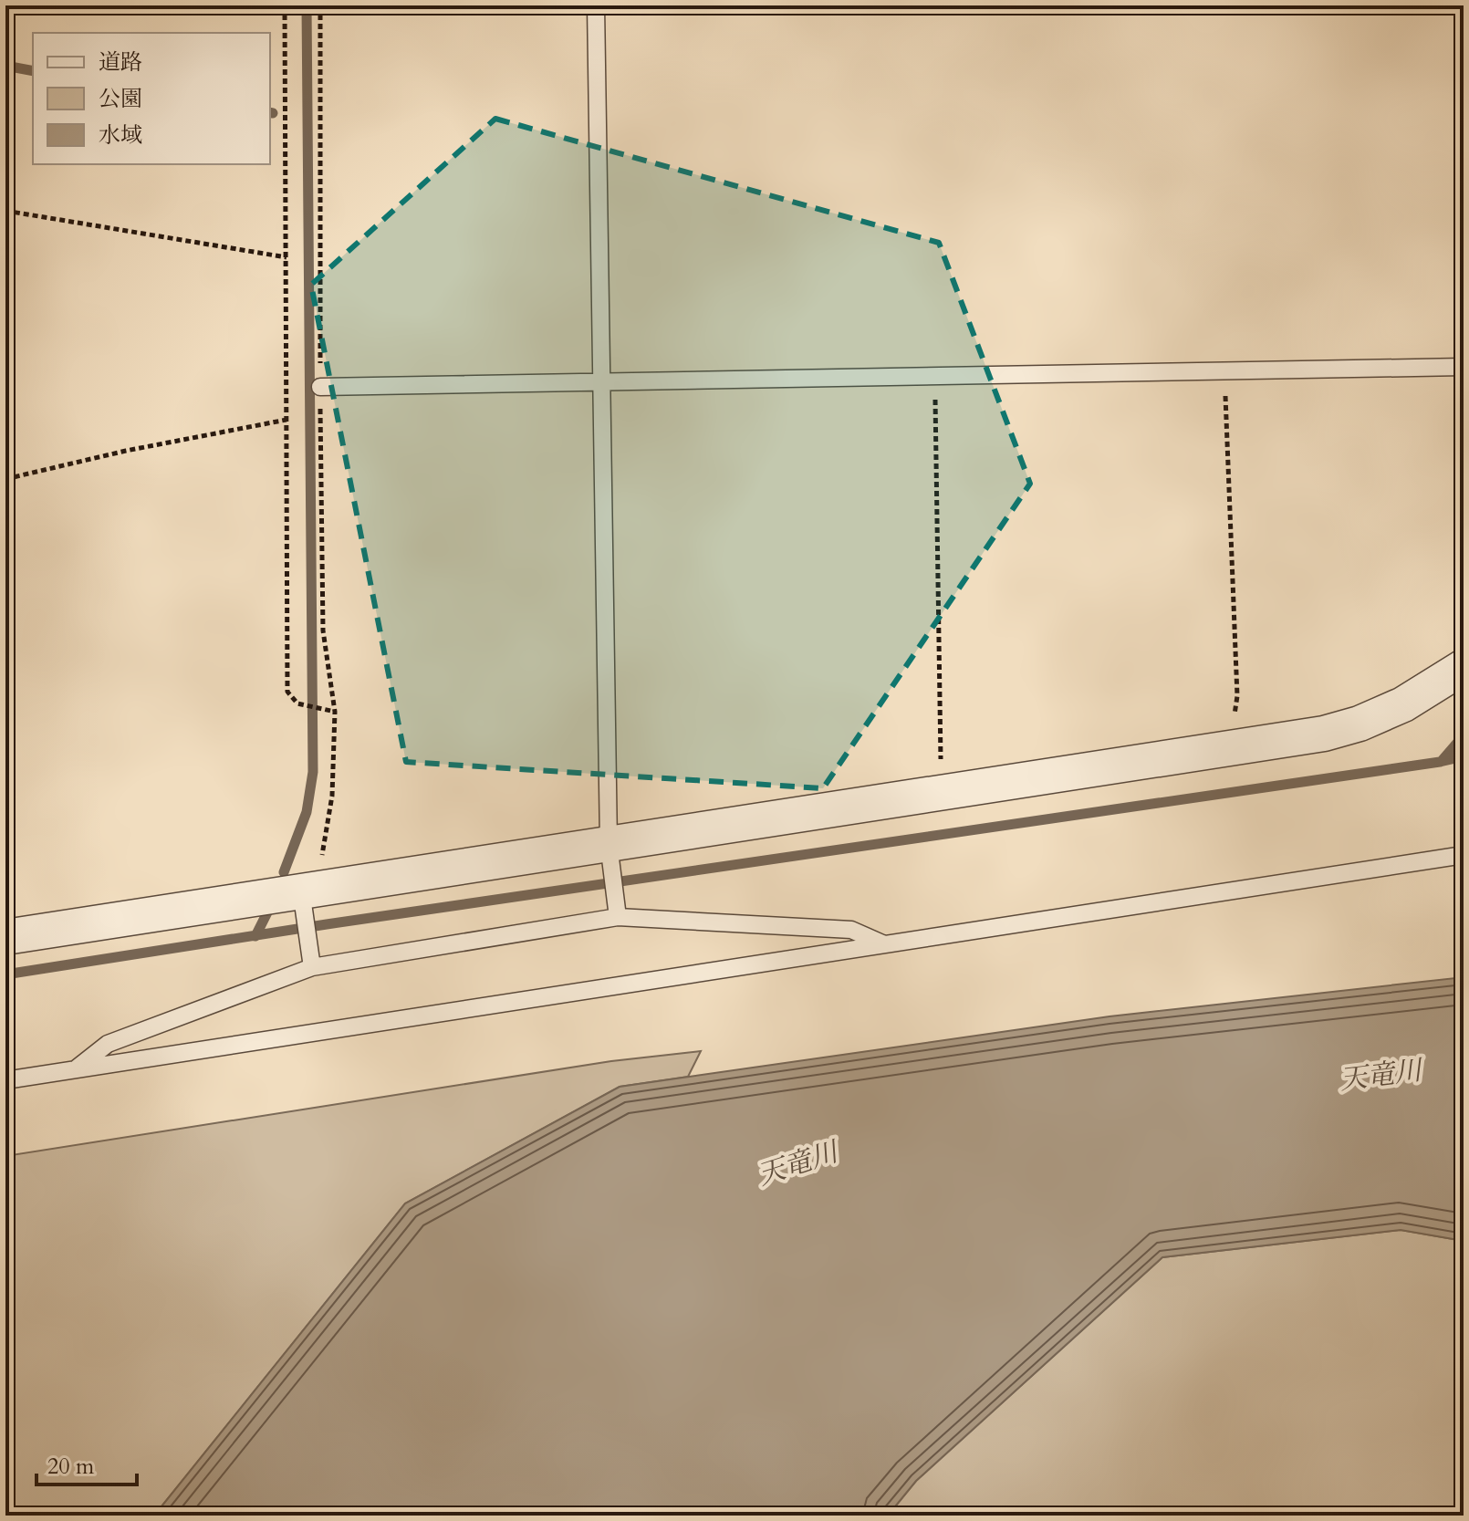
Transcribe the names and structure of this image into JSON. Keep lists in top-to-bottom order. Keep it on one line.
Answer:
{"water":["天竜川"],"legend":["道路","公園","水域"],"scale_bar":"20 m"}
